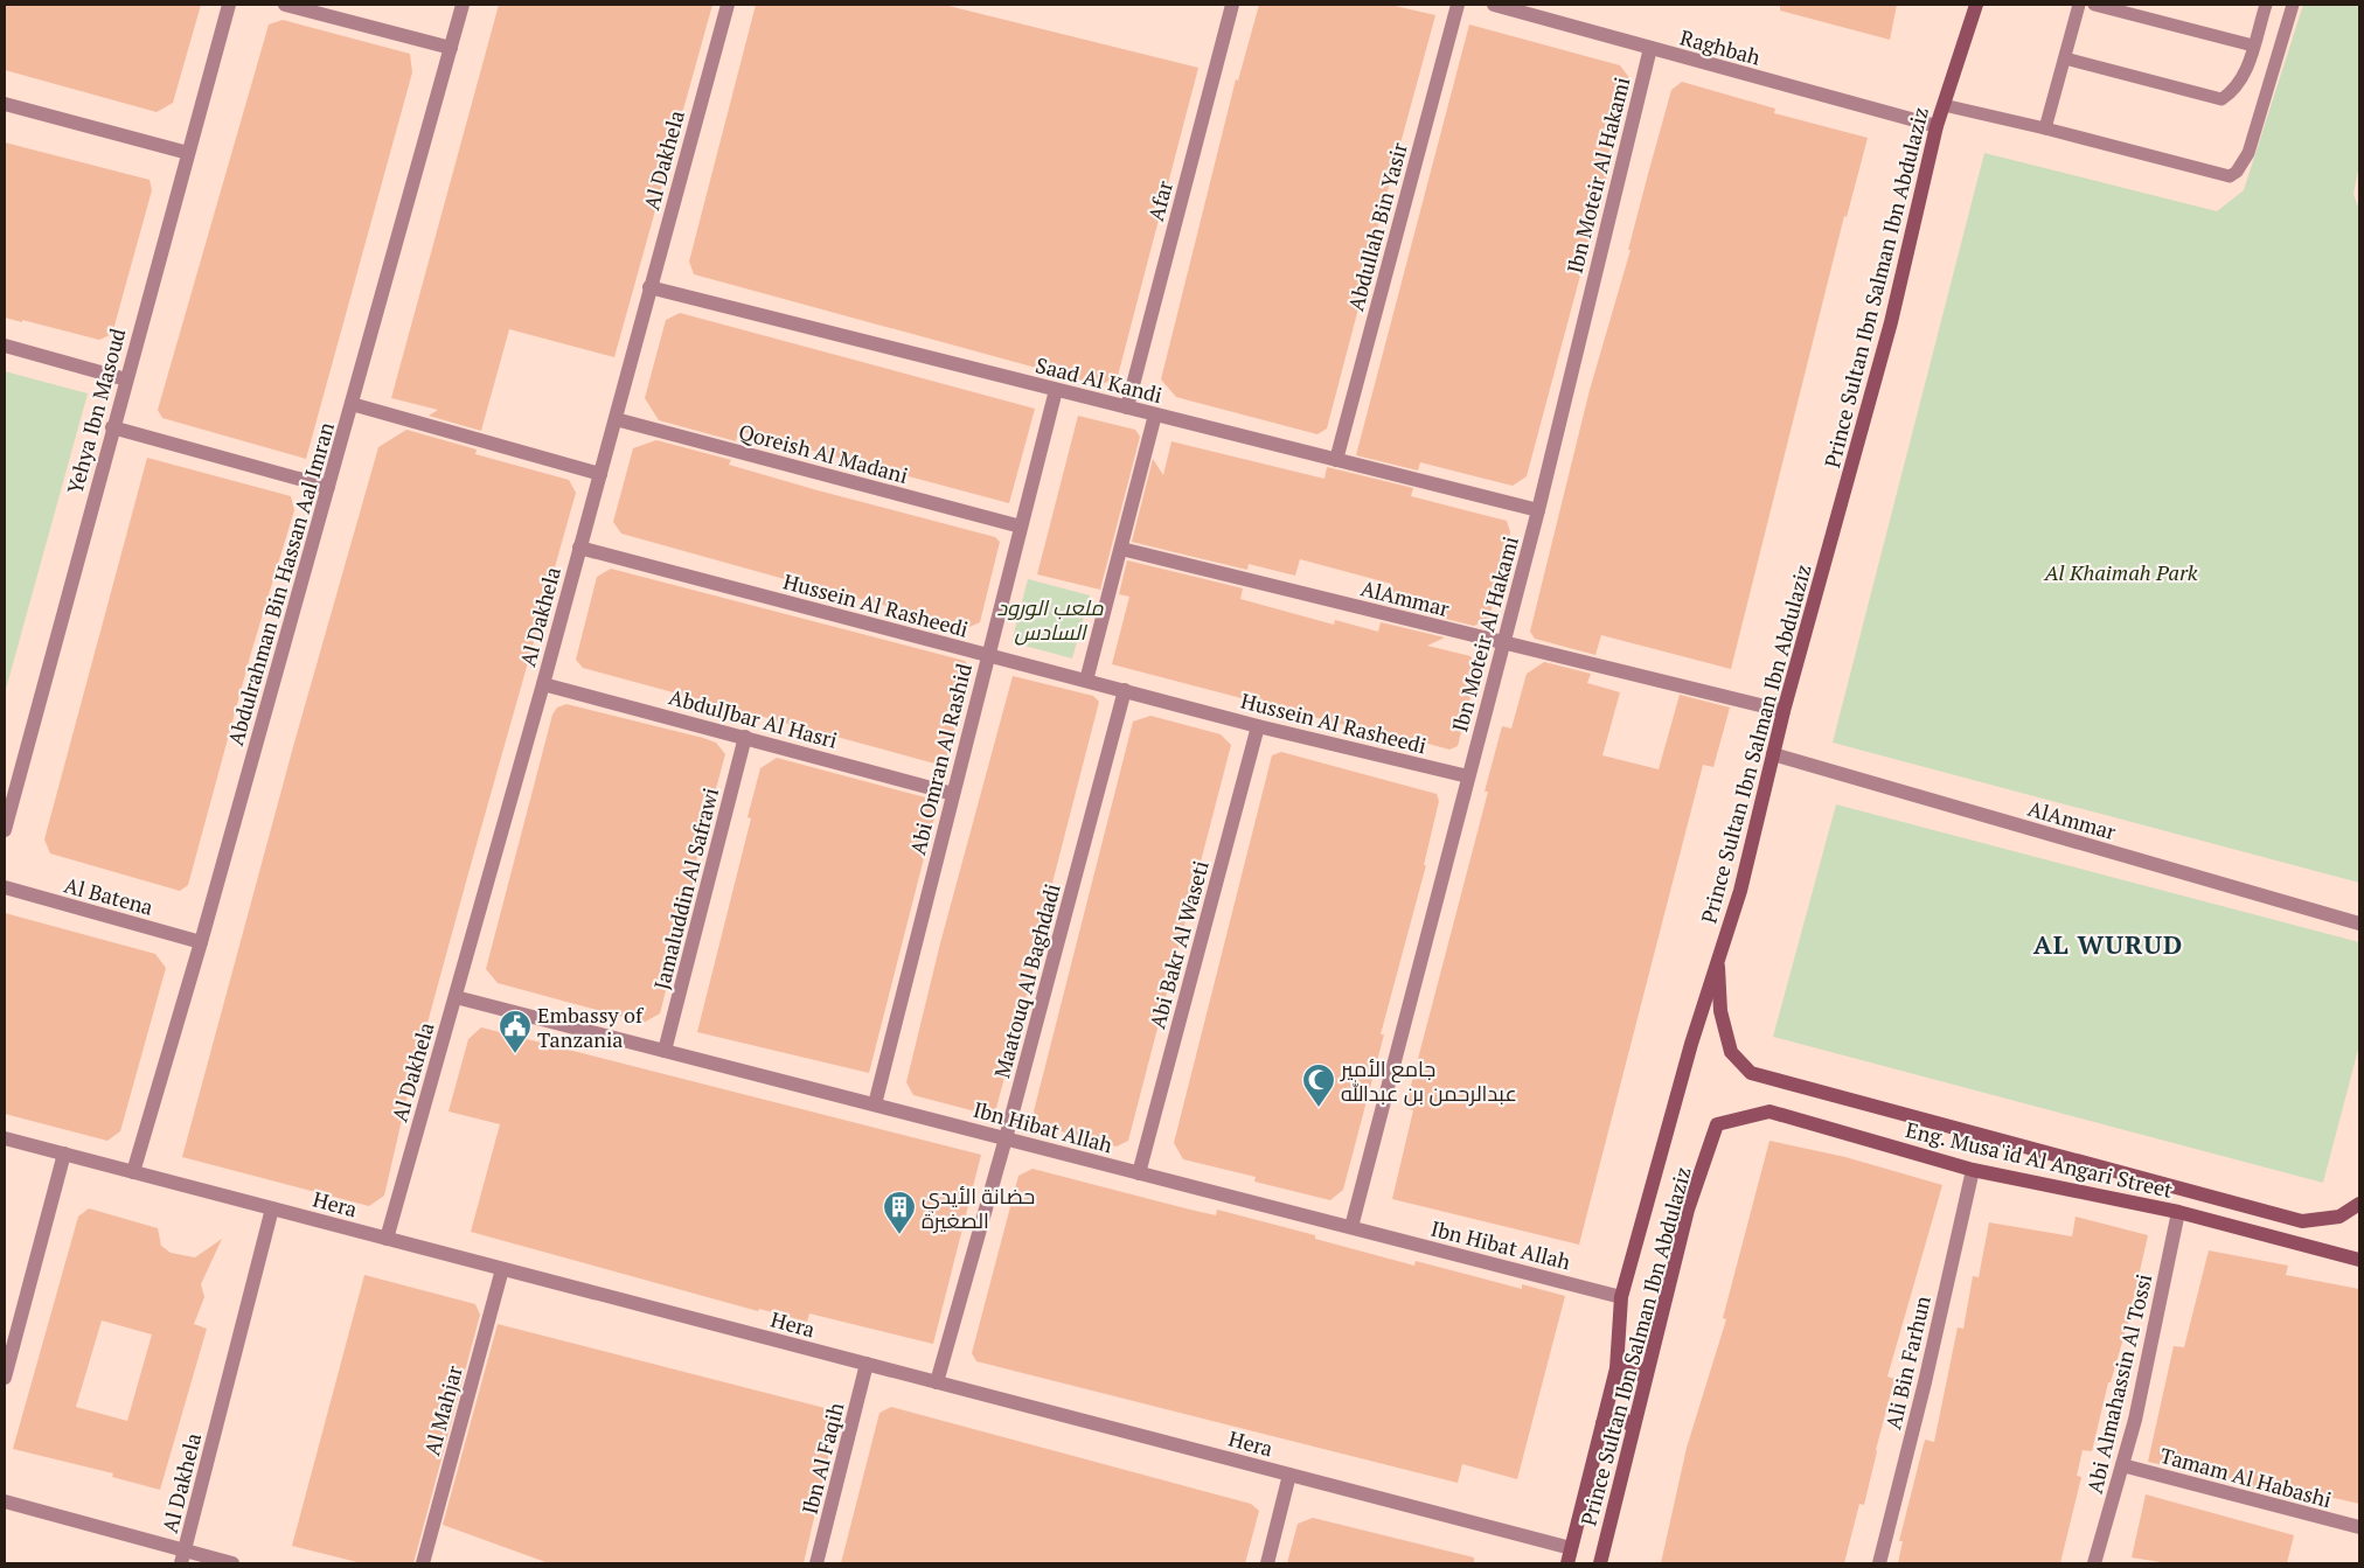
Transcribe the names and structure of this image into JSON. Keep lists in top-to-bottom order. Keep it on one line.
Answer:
{"streets":{"street":["Raghbah","Al Dakhela","Ibn Moteir Al Hakami","Afar","Abdullah Bin Yasir","Prince Sultan Ibn Salman Ibn Abdulaziz","Saad Al Kandi","Yehya Ibn Masoud","Qoreish Al Madani","Abdulrahman Bin Hassan Aal Imran","AlAmmar","Hussein Al Rasheedi","AbdulJbar Al Hasri","Abi Omran Al Rashid","Jamaluddin Al Safrawi","Al Batena","Abi Bakr Al Waseti","Maatouq Al Baghdadi","Ibn Hibat Allah","Eng. Musa'id Al Angari Street","Hera","Ali Bin Farhun","Abi Almahassin Al Tossi","Al Mahjar","Ibn Al Faqih","Tamam Al Habashi"]},"crossings":[["Raghbah","Ibn Moteir Al Hakami"],["Raghbah","Prince Sultan Ibn Salman Ibn Abdulaziz"],["Al Dakhela","Saad Al Kandi"],["Al Dakhela","Qoreish Al Madani"],["Al Dakhela","Hussein Al Rasheedi"],["Al Dakhela","AbdulJbar Al Hasri"],["Al Dakhela","Ibn Hibat Allah"],["Al Dakhela","Hera"],["Ibn Moteir Al Hakami","Saad Al Kandi"],["Ibn Moteir Al Hakami","AlAmmar"],["Ibn Moteir Al Hakami","Hussein Al Rasheedi"],["Ibn Moteir Al Hakami","Ibn Hibat Allah"],["Afar","Saad Al Kandi"],["Abdullah Bin Yasir","Saad Al Kandi"],["Prince Sultan Ibn Salman Ibn Abdulaziz","AlAmmar"],["Prince Sultan Ibn Salman Ibn Abdulaziz","Ibn Hibat Allah"],["Prince Sultan Ibn Salman Ibn Abdulaziz","Eng. Musa'id Al Angari Street"],["Prince Sultan Ibn Salman Ibn Abdulaziz","Hera"],["Saad Al Kandi","Abi Omran Al Rashid"],["Qoreish Al Madani","Abi Omran Al Rashid"],["Abdulrahman Bin Hassan Aal Imran","Al Batena"],["Abdulrahman Bin Hassan Aal Imran","Hera"],["Hussein Al Rasheedi","Abi Omran Al Rashid"],["Hussein Al Rasheedi","Abi Bakr Al Waseti"],["Hussein Al Rasheedi","Maatouq Al Baghdadi"],["AbdulJbar Al Hasri","Abi Omran Al Rashid"],["AbdulJbar Al Hasri","Jamaluddin Al Safrawi"],["Abi Omran Al Rashid","Ibn Hibat Allah"],["Jamaluddin Al Safrawi","Ibn Hibat Allah"],["Abi Bakr Al Waseti","Ibn Hibat Allah"],["Maatouq Al Baghdadi","Ibn Hibat Allah"],["Maatouq Al Baghdadi","Hera"],["Eng. Musa'id Al Angari Street","Ali Bin Farhun"],["Eng. Musa'id Al Angari Street","Abi Almahassin Al Tossi"],["Hera","Al Mahjar"],["Hera","Ibn Al Faqih"],["Abi Almahassin Al Tossi","Tamam Al Habashi"]],"districts":["AL WURUD"],"parks":["Al Khaimah Park","ملعب الورود السادس"],"places":{"public building":["Embassy of Tanzania"],"mosque":["جامع الأمير عبدالرحمن بن عبدالله"],"building":["حضانة الأيدي الصغيرة"]}}
